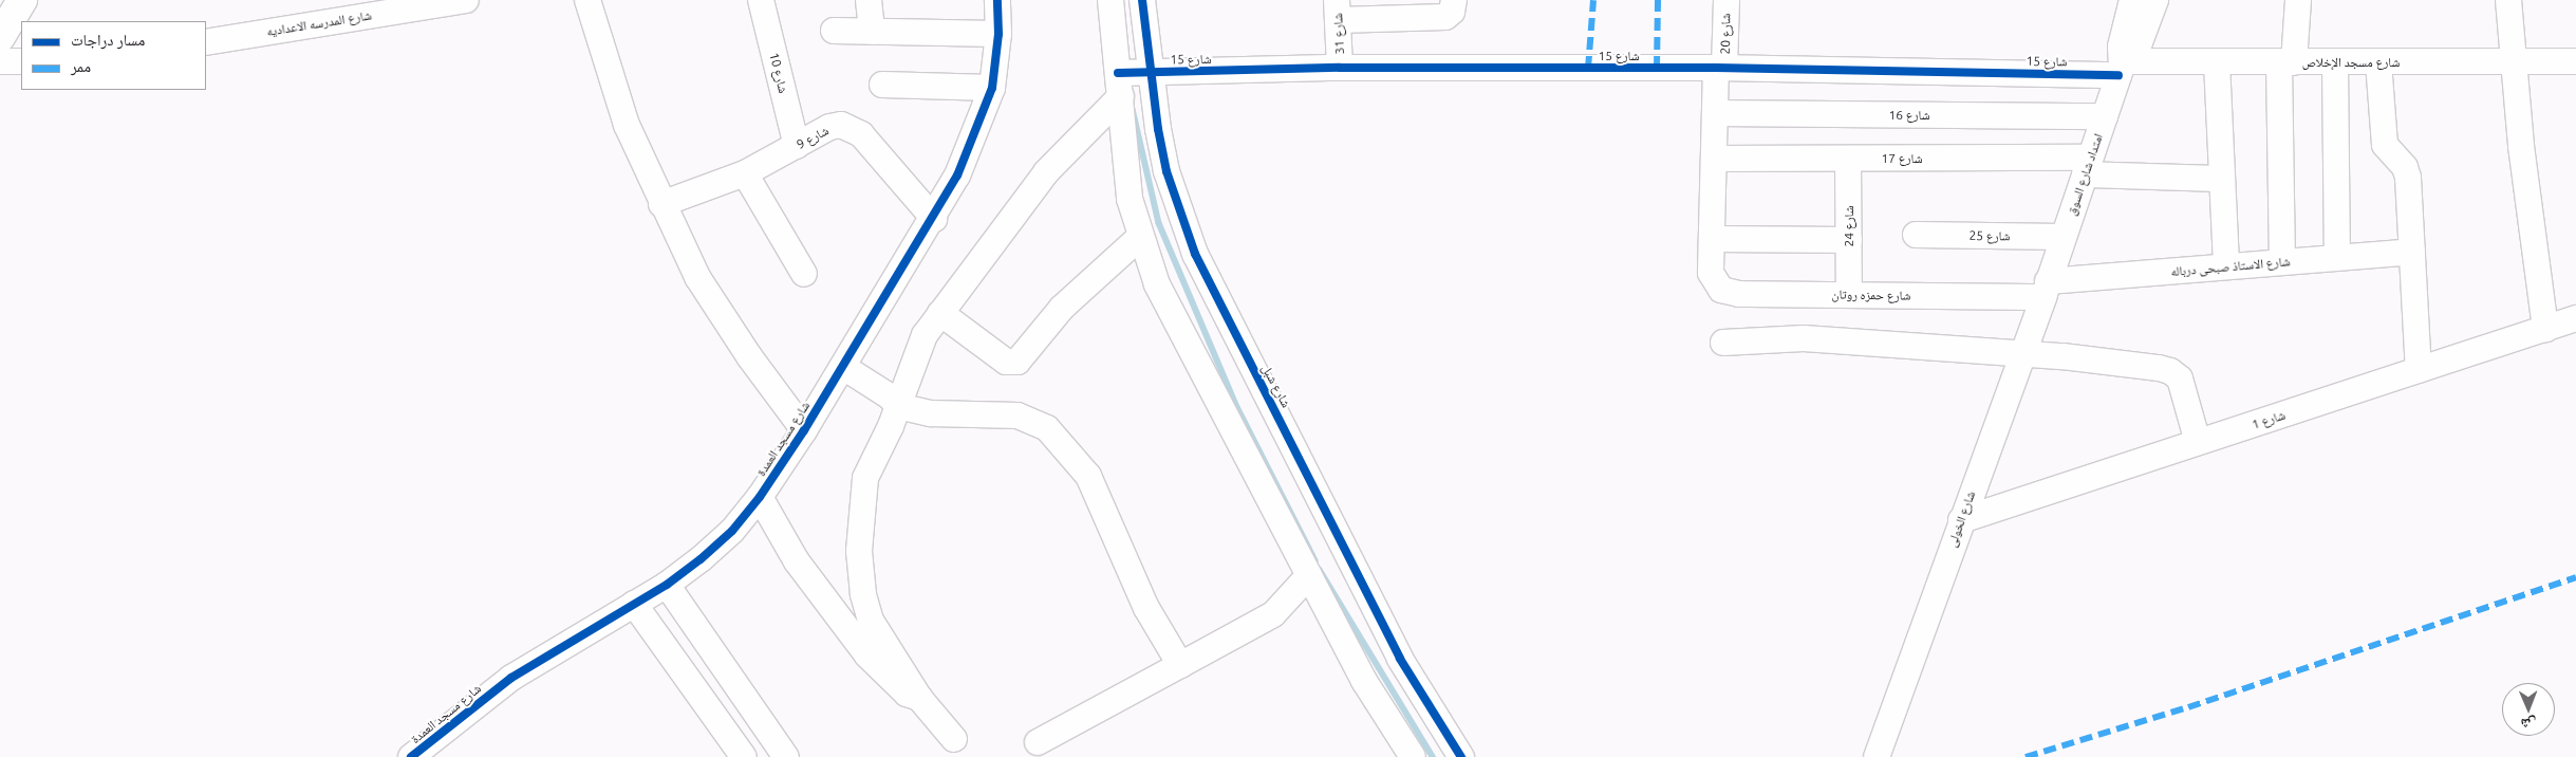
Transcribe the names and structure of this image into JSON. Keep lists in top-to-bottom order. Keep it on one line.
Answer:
{"streets":{"street":["شارع المدرسه الاعداديه","شارع 31","شارع 20","شارع 15","شارع مسجد الإخلاص","شارع 10","شارع 16","شارع 9","شارع 17","امتداد شارع السوق","شارع 24","شارع 25","شارع الاستاذ صبحى درباله","شارع حمزه روتان","شارع شبل","شارع 1","شارع مسجد العمدة","شارع الخولى"]},"crossings":[["شارع 31","شارع 15"],["شارع 20","شارع 15"],["شارع 20","شارع 16"],["شارع 20","شارع 17"],["شارع 20","شارع حمزه روتان"],["شارع 15","شارع مسجد الإخلاص"],["شارع 15","امتداد شارع السوق"],["شارع 15","شارع شبل"],["شارع مسجد الإخلاص","امتداد شارع السوق"],["شارع 10","شارع 9"],["شارع 16","امتداد شارع السوق"],["شارع 9","شارع مسجد العمدة"],["شارع 17","امتداد شارع السوق"],["شارع 17","شارع 24"],["امتداد شارع السوق","شارع 25"],["امتداد شارع السوق","شارع الاستاذ صبحى درباله"],["امتداد شارع السوق","شارع حمزه روتان"],["امتداد شارع السوق","شارع الخولى"],["شارع 24","شارع حمزه روتان"],["شارع الاستاذ صبحى درباله","شارع حمزه روتان"],["شارع الاستاذ صبحى درباله","شارع الخولى"],["شارع حمزه روتان","شارع الخولى"],["شارع 1","شارع الخولى"]],"legend":["مسار دراجات","ممر"],"north":"bottom"}
